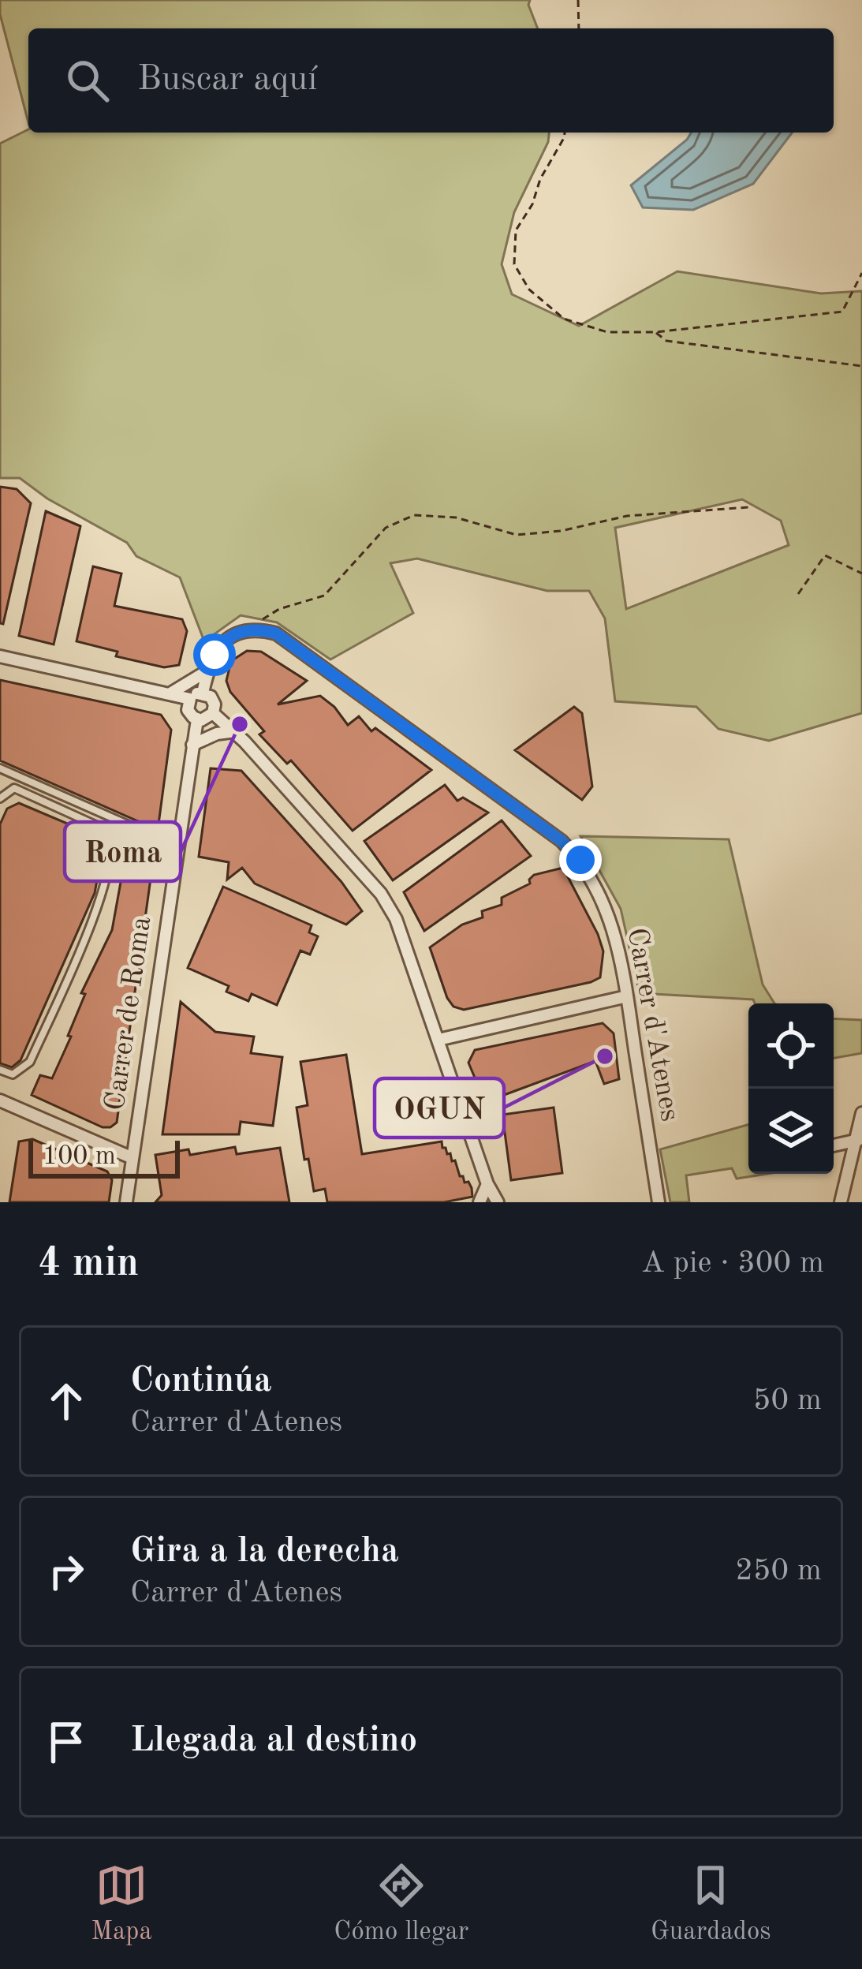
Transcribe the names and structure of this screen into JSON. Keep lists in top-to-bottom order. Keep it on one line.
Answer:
{"streets":{"street":["Carrer de Roma","Carrer d'Atenes"]},"places":["Roma","OGUN"],"scale_bar":"100 m","page":{"search":"Buscar aquí","scale":"100 m","heading":["4 min","A pie · 300 m"],"list":[["Continúa","Carrer d'Atenes","50 m"],["Gira a la derecha","Carrer d'Atenes","250 m"],"Llegada al destino"],"nav":["Mapa","Cómo llegar","Guardados"]}}
